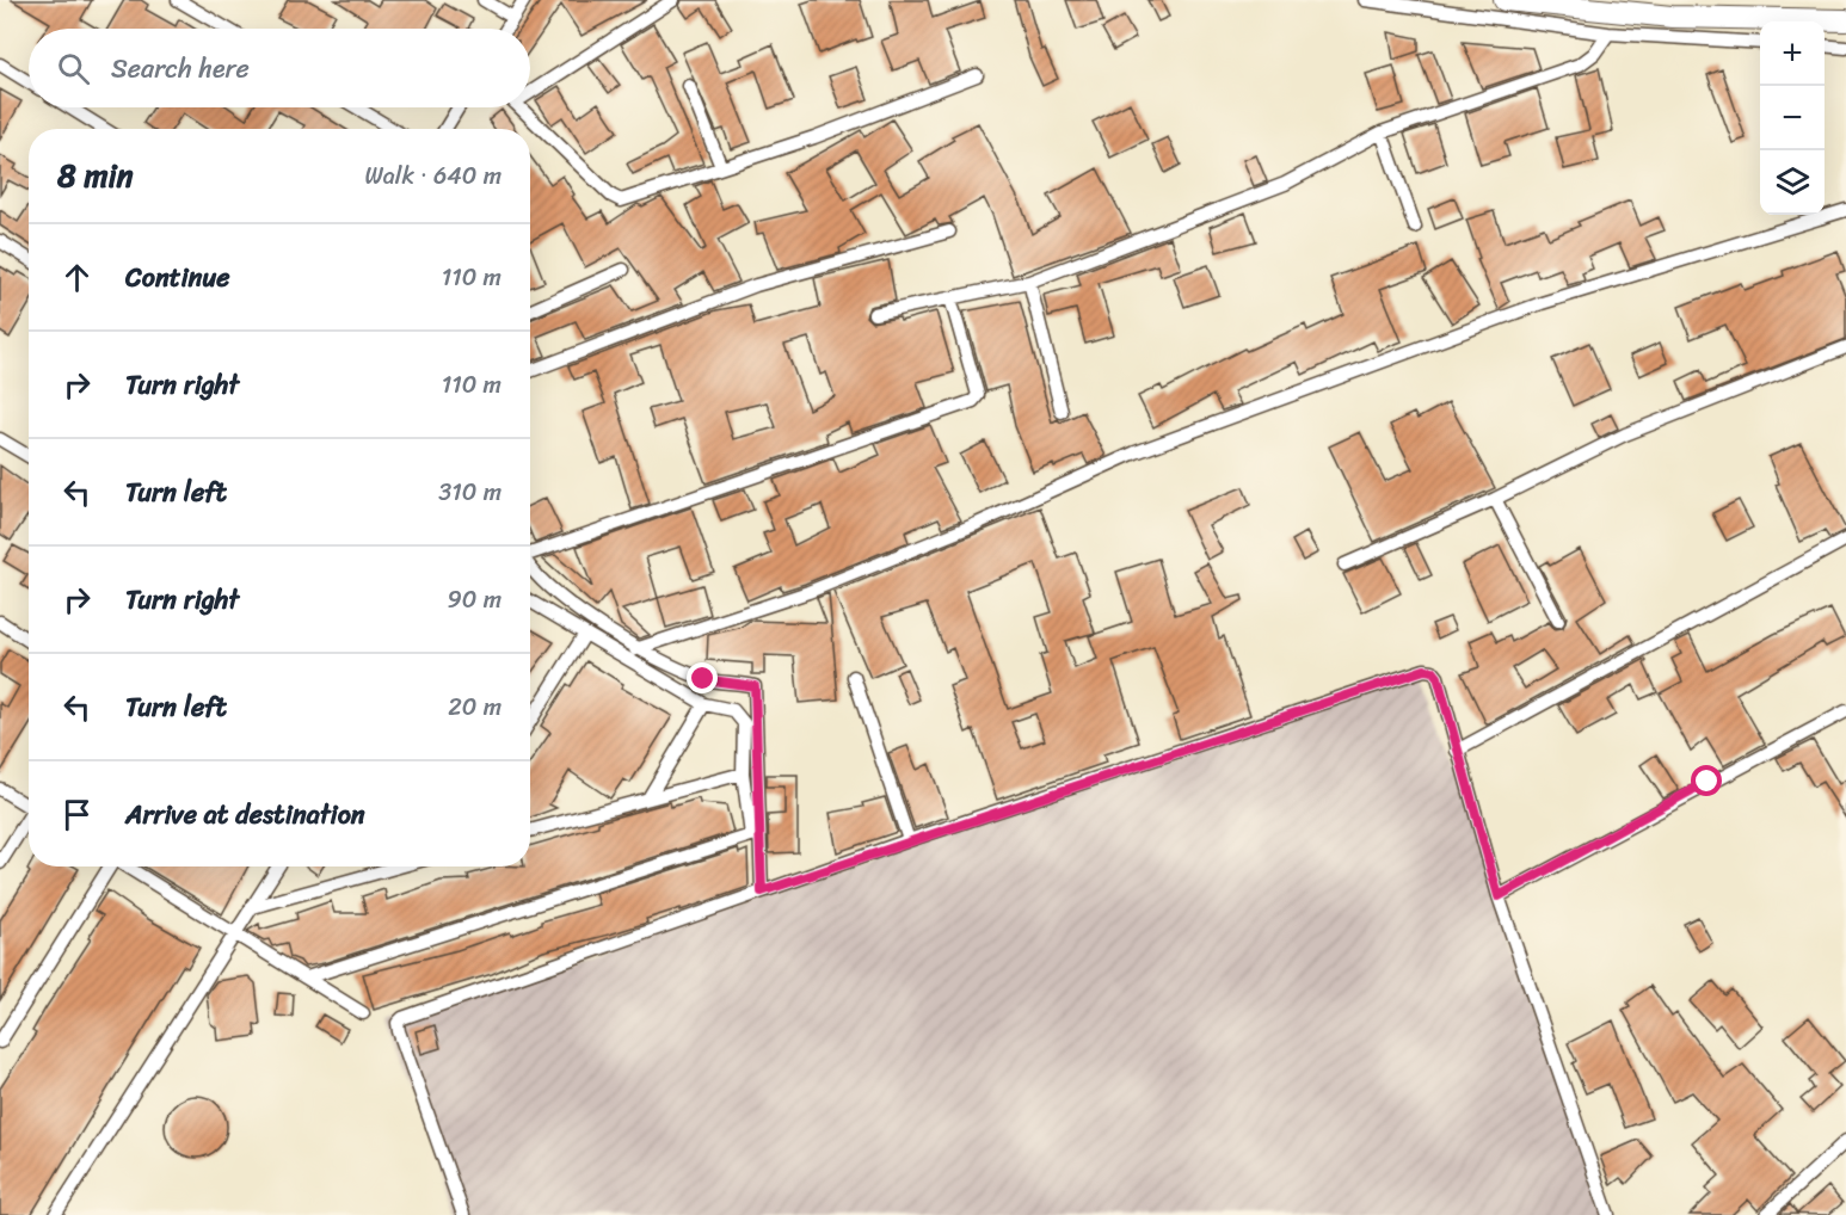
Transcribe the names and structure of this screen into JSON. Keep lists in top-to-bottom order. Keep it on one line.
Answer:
{"page":{"map_buttons":["+","−"],"search":"Search here","heading":["8 min","Walk · 640 m"],"list":[["Continue","110 m"],["Turn right","110 m"],["Turn left","310 m"],["Turn right","90 m"],["Turn left","20 m"],"Arrive at destination"]}}
